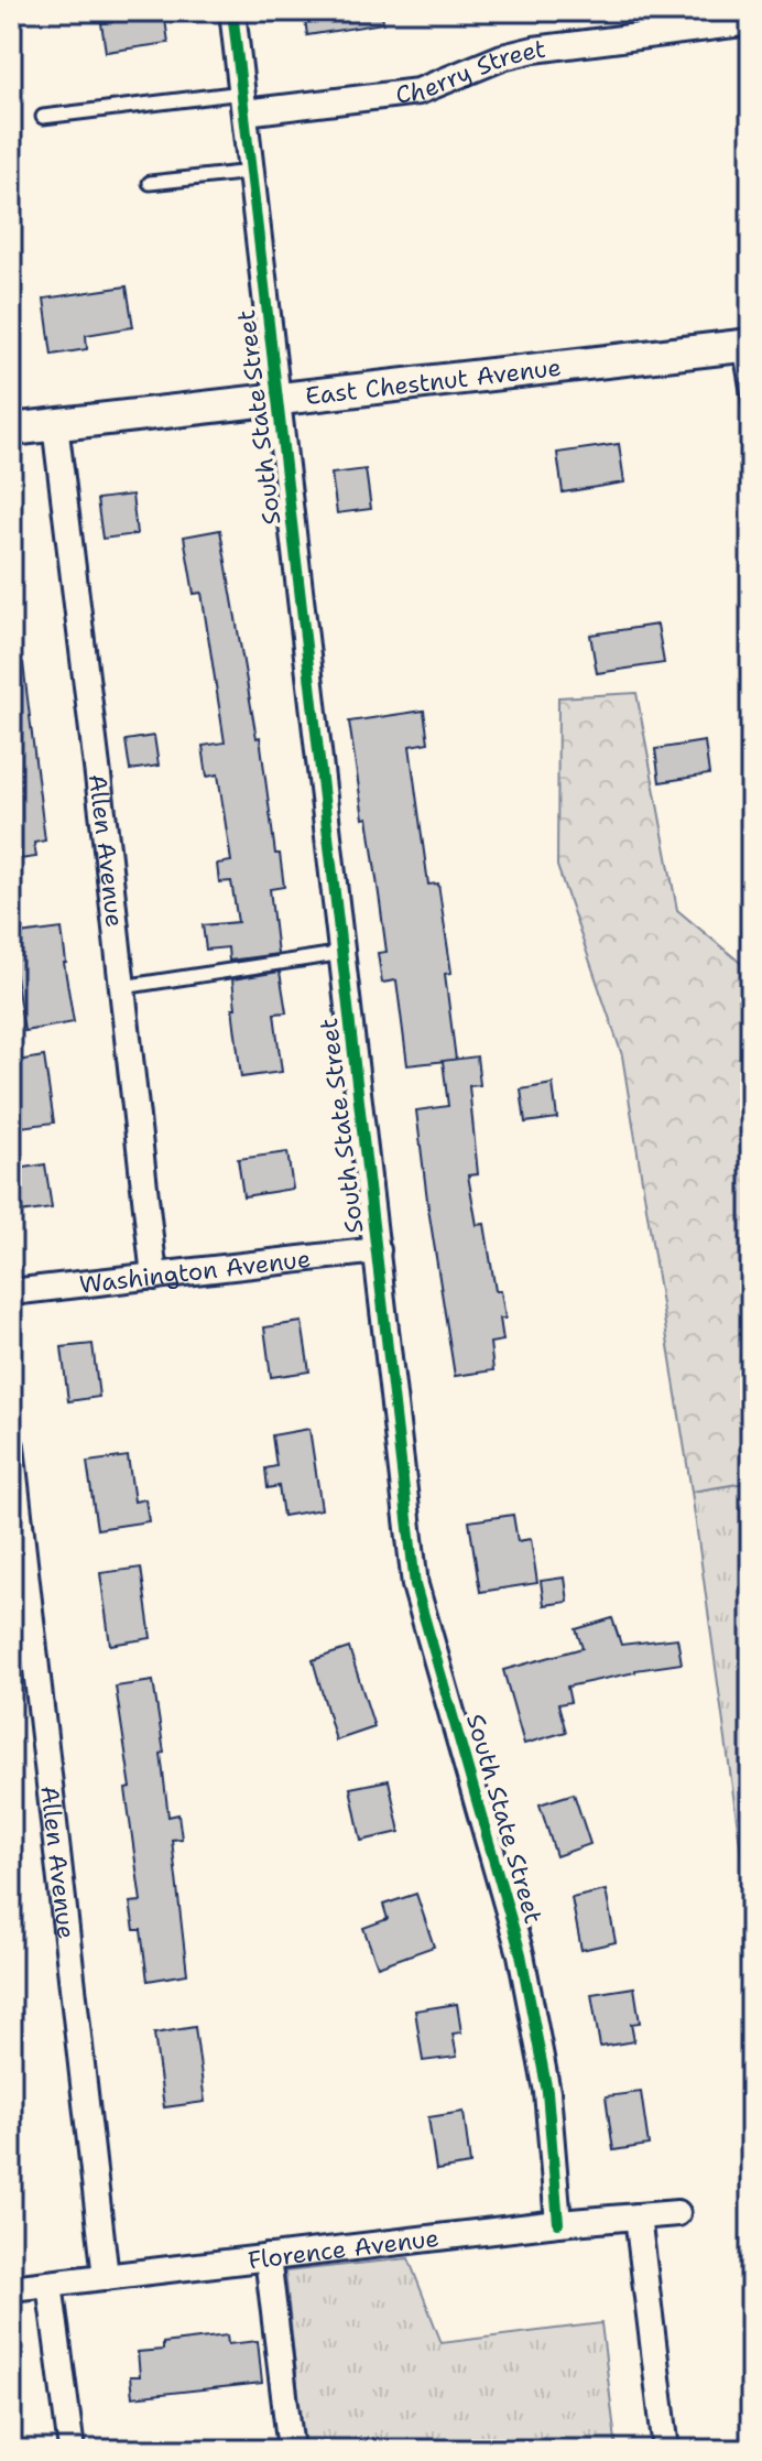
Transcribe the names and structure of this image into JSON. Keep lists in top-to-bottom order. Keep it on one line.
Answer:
{"streets":{"street":["Cherry Street","East Chestnut Avenue","South State Street","Allen Avenue","Washington Avenue","Florence Avenue"]},"crossings":[["Cherry Street","South State Street"],["East Chestnut Avenue","South State Street"],["East Chestnut Avenue","Allen Avenue"],["South State Street","Washington Avenue"],["South State Street","Florence Avenue"],["Allen Avenue","Washington Avenue"],["Allen Avenue","Florence Avenue"]]}
